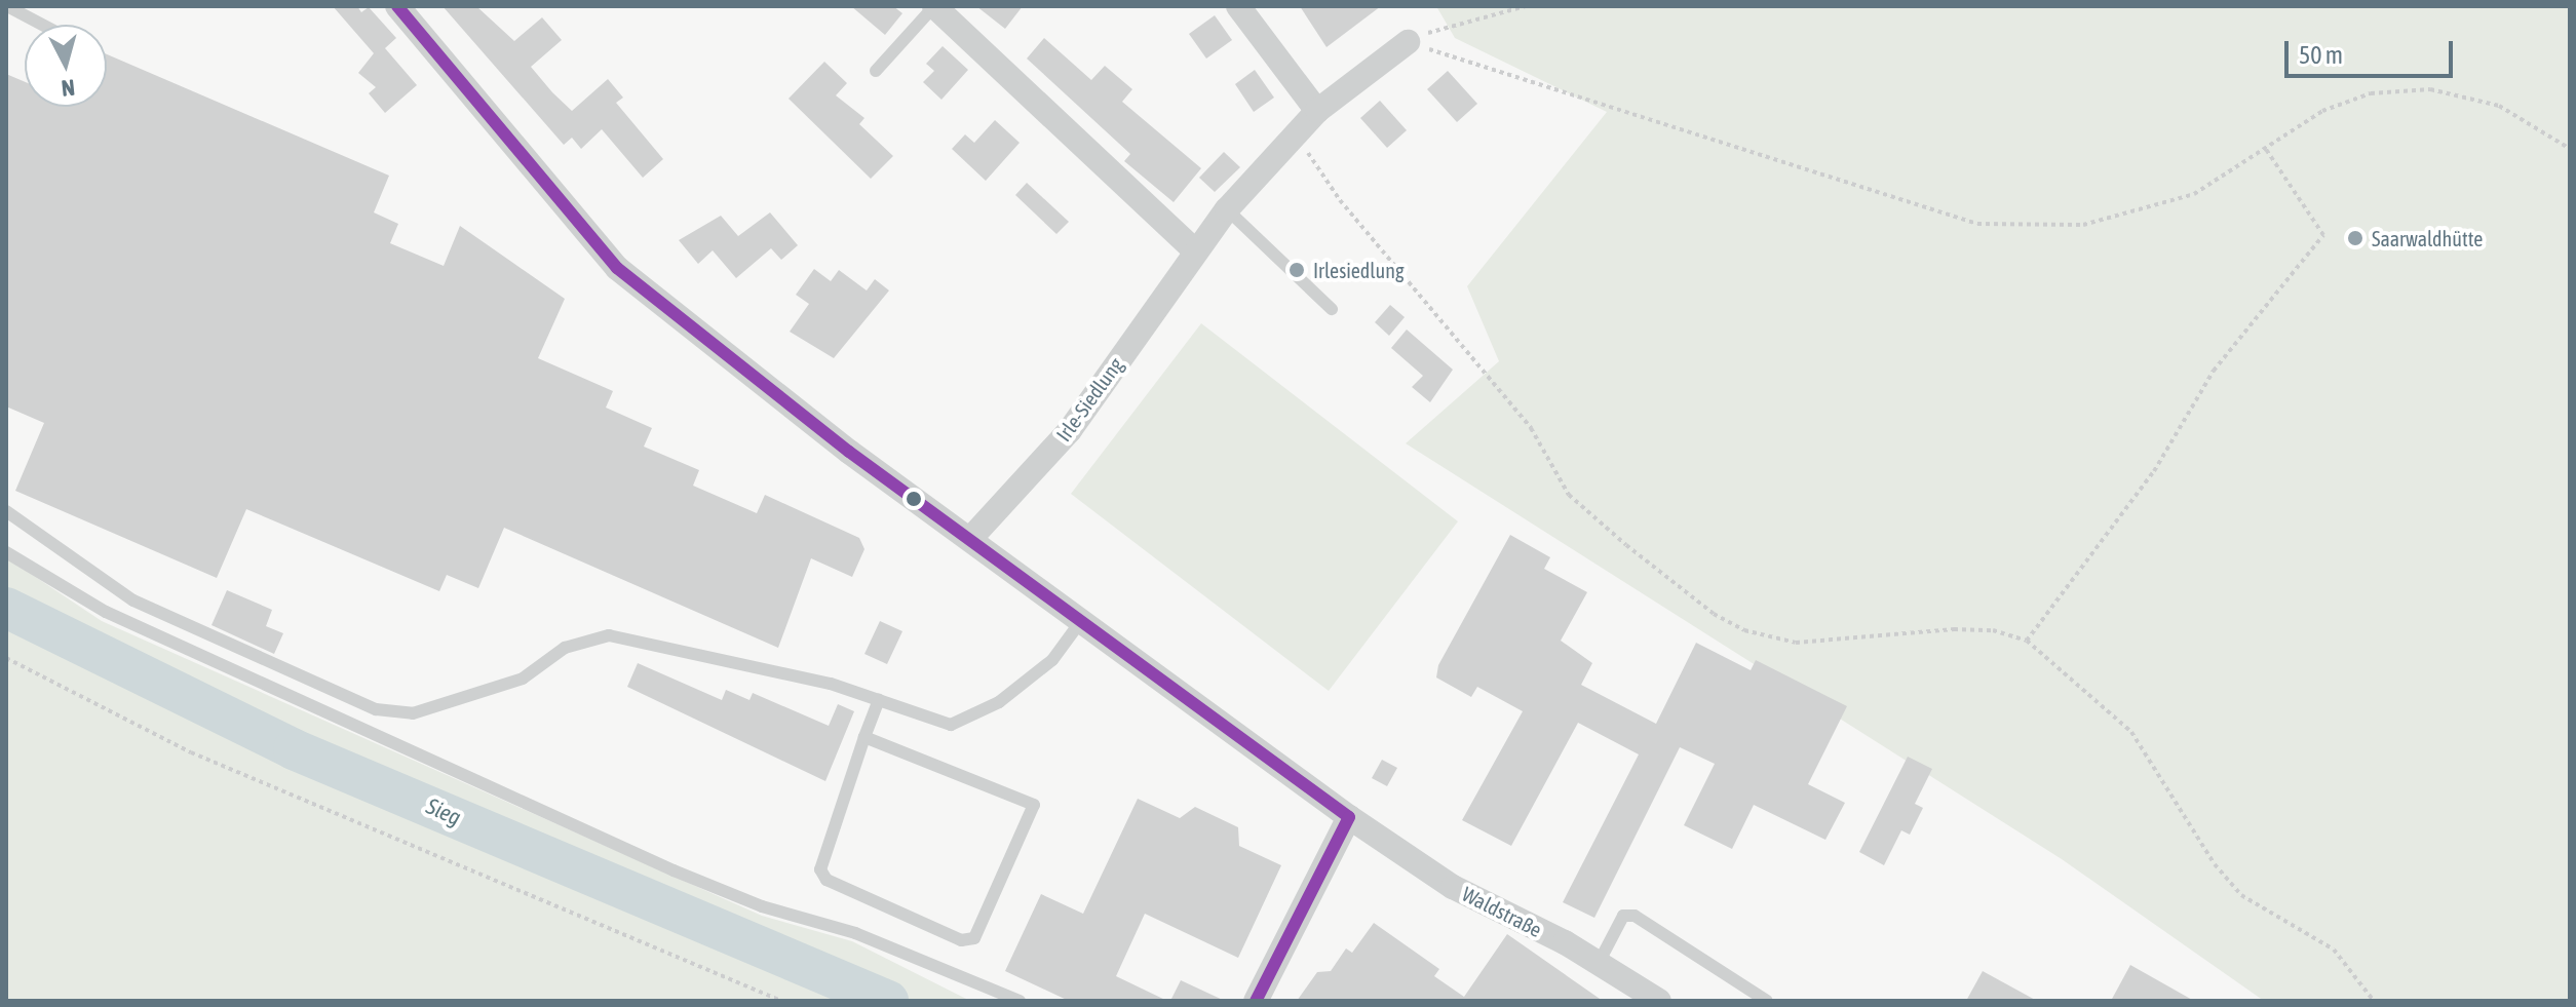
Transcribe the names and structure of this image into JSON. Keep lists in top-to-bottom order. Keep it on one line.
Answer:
{"streets":{"street":["Irle-Siedlung","Waldstraße"]},"crossings":[["Irle-Siedlung","Waldstraße"]],"water":["Sieg"],"places":["Saarwaldhütte","Irlesiedlung"],"scale_bar":"50 m","north":"bottom"}
